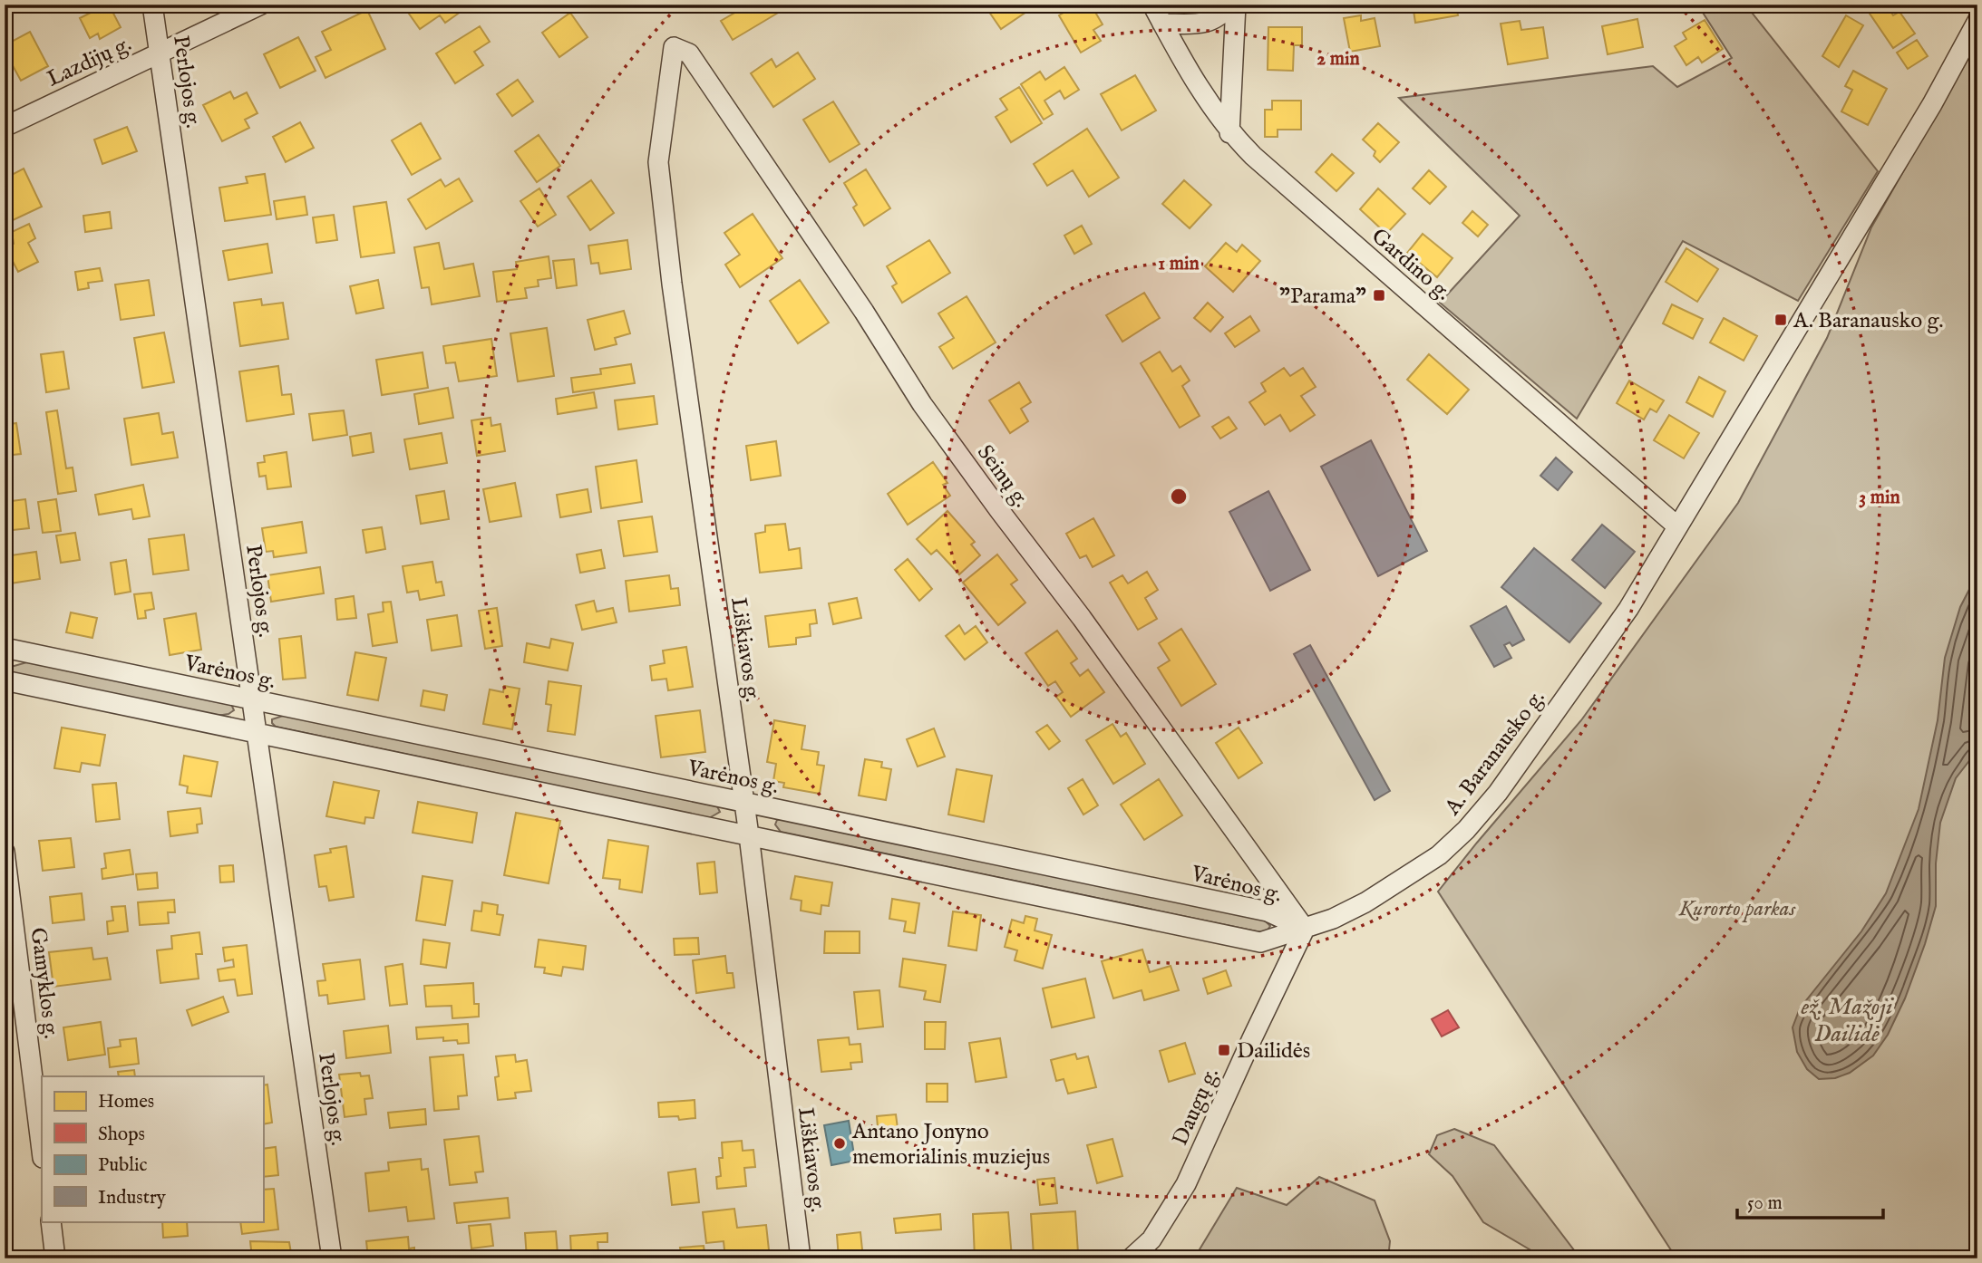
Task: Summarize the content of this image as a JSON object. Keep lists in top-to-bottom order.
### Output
{
  "streets": {
    "street": [
      "Lazdijų g.",
      "Perlojos g.",
      "Gardino g.",
      "Seinų g.",
      "Liškiavos g.",
      "Varėnos g.",
      "A. Baranausko g.",
      "Gamyklos g.",
      "Daugų g."
    ]
  },
  "crossings": [
    ["Lazdijų g.", "Perlojos g."],
    ["Perlojos g.", "Varėnos g."],
    ["Gardino g.", "A. Baranausko g."],
    ["Seinų g.", "Liškiavos g."],
    ["Seinų g.", "Varėnos g."],
    ["Seinų g.", "A. Baranausko g."],
    ["Seinų g.", "Daugų g."],
    ["Liškiavos g.", "Varėnos g."],
    ["Varėnos g.", "A. Baranausko g."],
    ["Varėnos g.", "Daugų g."],
    ["A. Baranausko g.", "Daugų g."]
  ],
  "water": ["ež. Mažoji Dailidė"],
  "parks": ["Kurorto parkas"],
  "places": {
    "transit": ["\"Parama\"", "A. Baranausko g.", "Dailidės"],
    "other": ["Antano Jonyno memorialinis muziejus"]
  },
  "legend": [
    "Homes",
    "Shops",
    "Public",
    "Industry"
  ],
  "scale_bar": "50 m",
  "rings": ["2 min", "1 min", "3 min"]
}
